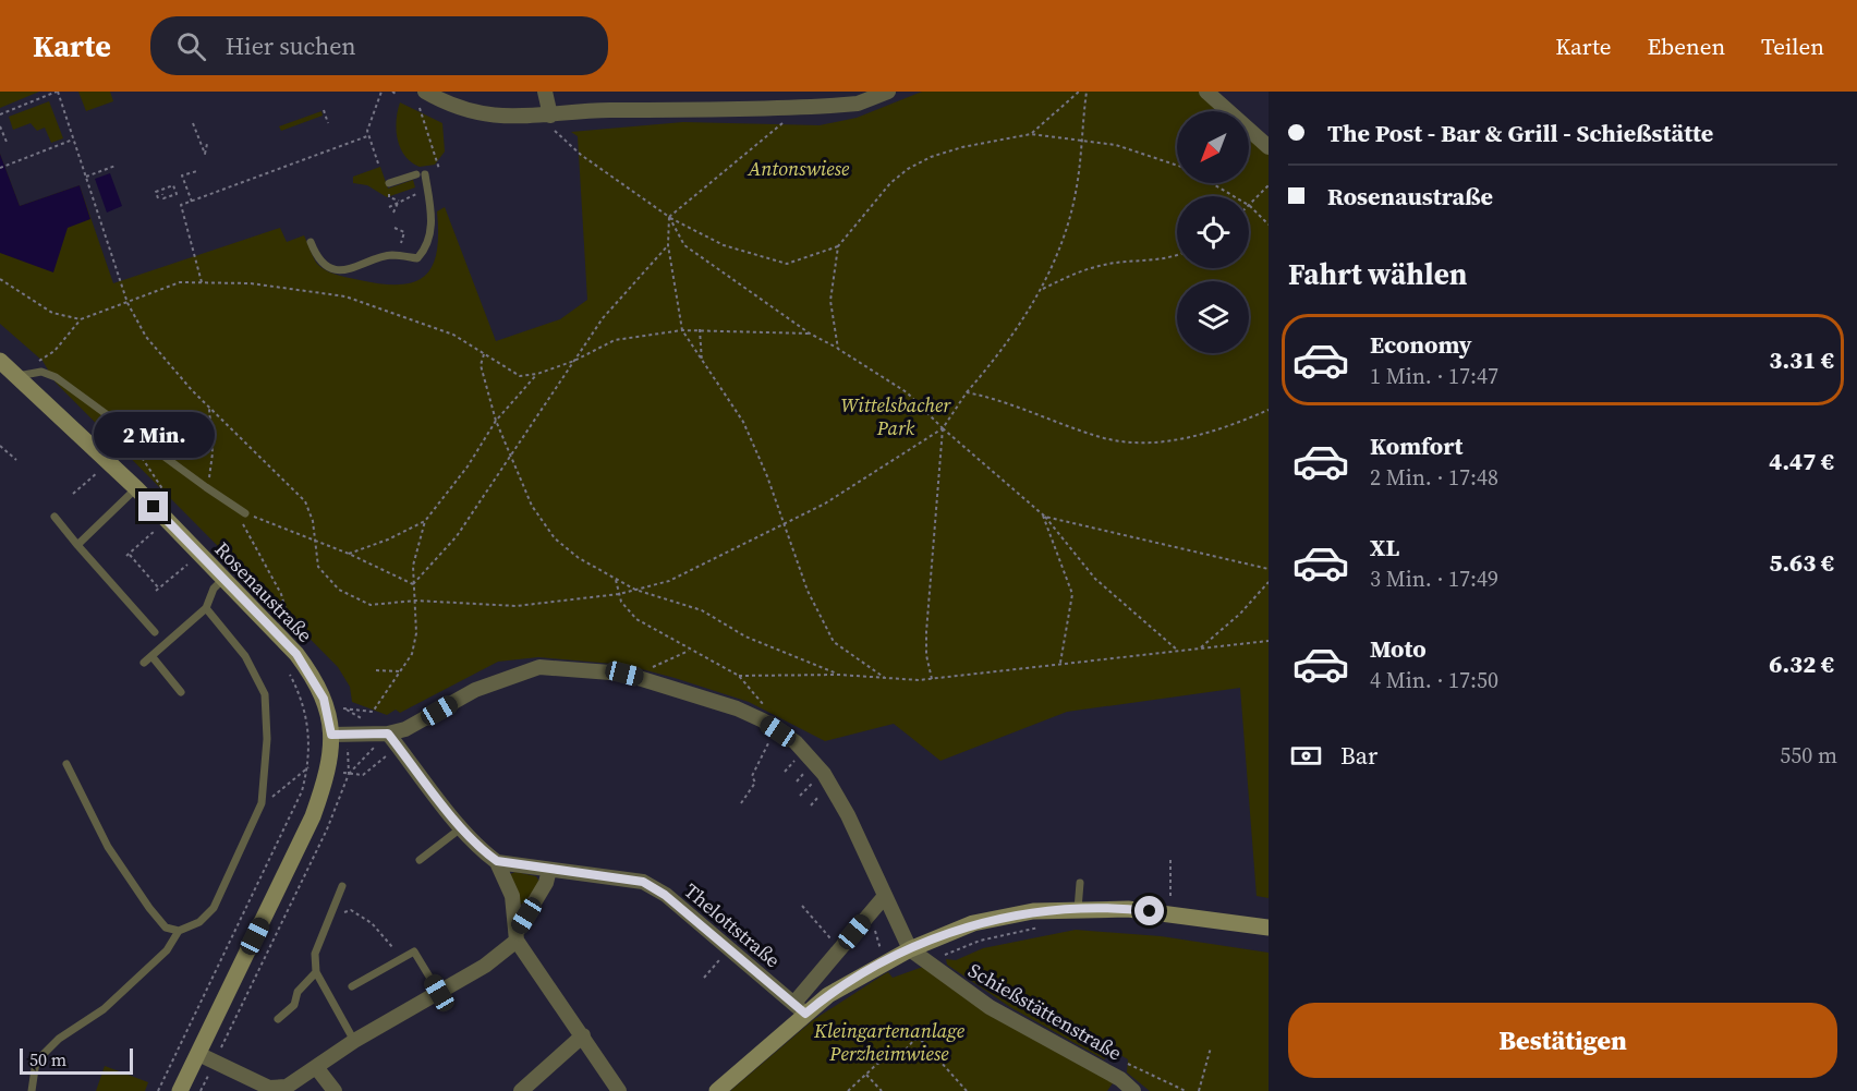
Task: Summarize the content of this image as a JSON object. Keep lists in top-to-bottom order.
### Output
{
  "streets": {
    "main road": ["Rosenaustraße"],
    "street": ["Thelottstraße", "Schießstättenstraße"]
  },
  "crossings": [
    ["Rosenaustraße", "Schießstättenstraße"]
  ],
  "parks": ["Antonswiese", "Wittelsbacher Park", "Kleingartenanlage Perzheimwiese"],
  "scale_bar": "50 m",
  "north": "bottom left",
  "page": {
    "header": "Karte",
    "search": "Hier suchen",
    "nav": ["Karte", "Ebenen", "Teilen"],
    "banner": ["The Post - Bar & Grill - Schießstätte", "Rosenaustraße"],
    "heading": "Fahrt wählen",
    "list": [
      {
        "name": "Economy",
        "note": "1 Min. · 17:47",
        "value": "3.31 €"
      },
      {
        "name": "Komfort",
        "note": "2 Min. · 17:48",
        "value": "4.47 €"
      },
      {
        "name": "XL",
        "note": "3 Min. · 17:49",
        "value": "5.63 €"
      },
      {
        "name": "Moto",
        "note": "4 Min. · 17:50",
        "value": "6.32 €"
      }
    ],
    "bubble": "2 Min.",
    "pay": ["Bar", "550 m"],
    "buttons": "Bestätigen",
    "scale": "50 m"
  }
}
